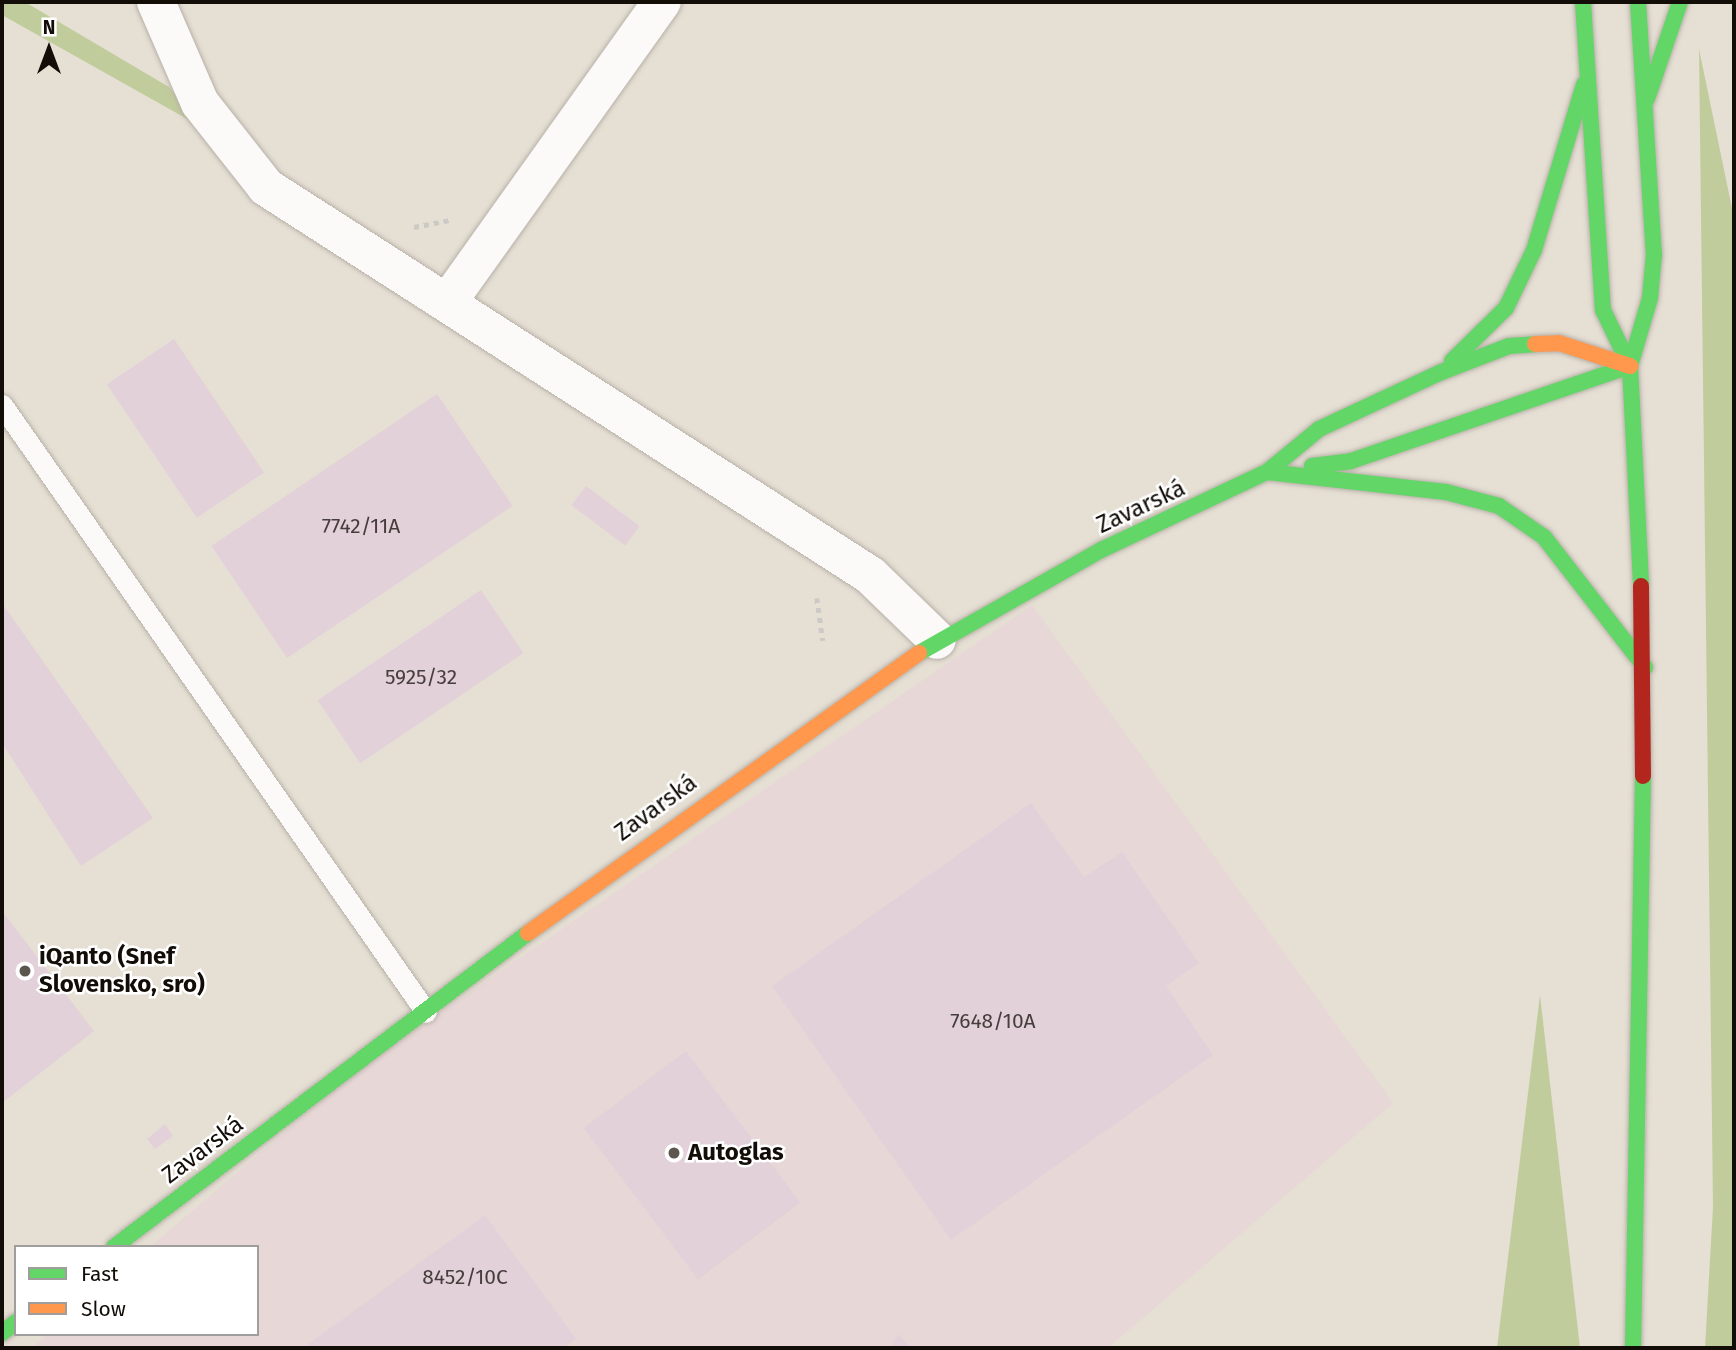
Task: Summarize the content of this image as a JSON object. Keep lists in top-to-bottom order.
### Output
{
  "streets": {
    "street": ["Zavarská"]
  },
  "places": ["iQanto (Snef Slovensko, sro)", "Autoglas"],
  "house_numbers": [
    "7742/11A",
    "5925/32",
    "7648/10A",
    "8452/10C"
  ],
  "legend": ["Fast", "Slow"],
  "north": "top"
}
